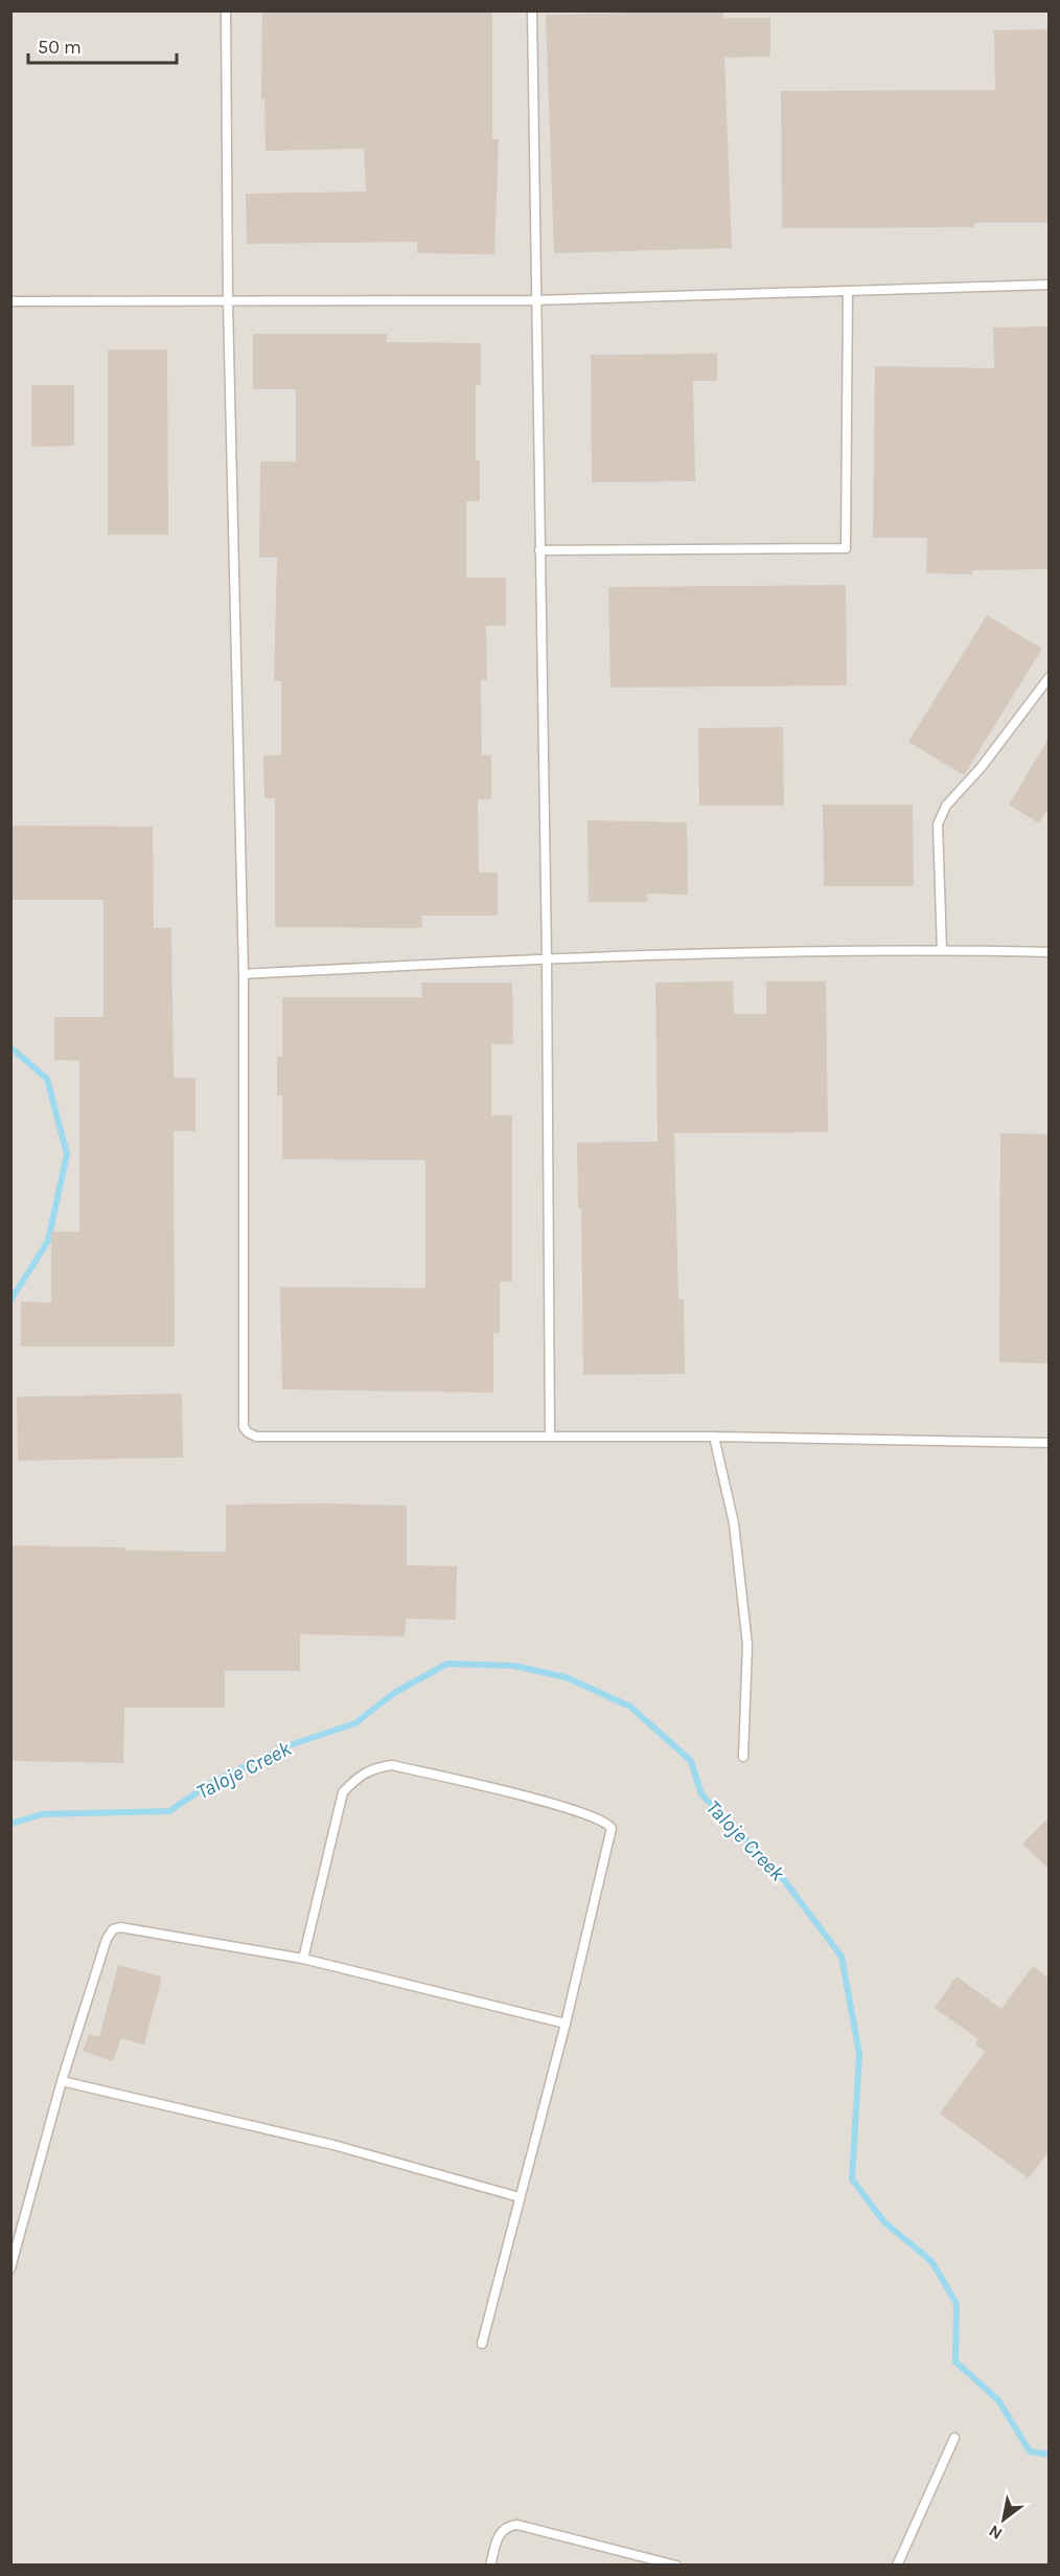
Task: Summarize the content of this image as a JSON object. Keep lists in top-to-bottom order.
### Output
{
  "water": ["Taloje Creek"],
  "scale_bar": "50 m",
  "north": "bottom left"
}
